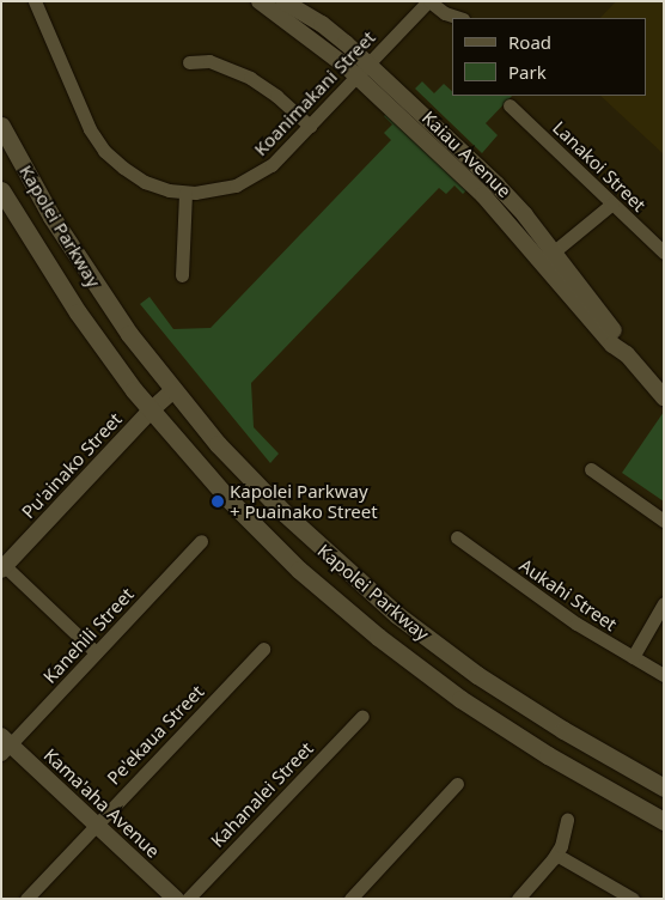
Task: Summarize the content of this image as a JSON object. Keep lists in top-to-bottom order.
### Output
{
  "streets": {
    "main road": ["Kapolei Parkway"],
    "street": [
      "Koanimakani Street",
      "Kaiau Avenue",
      "Lanakoi Street",
      "Pu'ainako Street",
      "Aukahi Street",
      "Kanehili Street",
      "Pe'ekaua Street",
      "Kahanalei Street",
      "Kama'aha Avenue"
    ]
  },
  "crossings": [
    ["Koanimakani Street", "Kaiau Avenue"],
    ["Kapolei Parkway", "Pu'ainako Street"],
    ["Kanehili Street", "Kama'aha Avenue"],
    ["Pe'ekaua Street", "Kama'aha Avenue"]
  ],
  "places": ["Kapolei Parkway + Puainako Street"],
  "legend": ["Road", "Park"]
}
